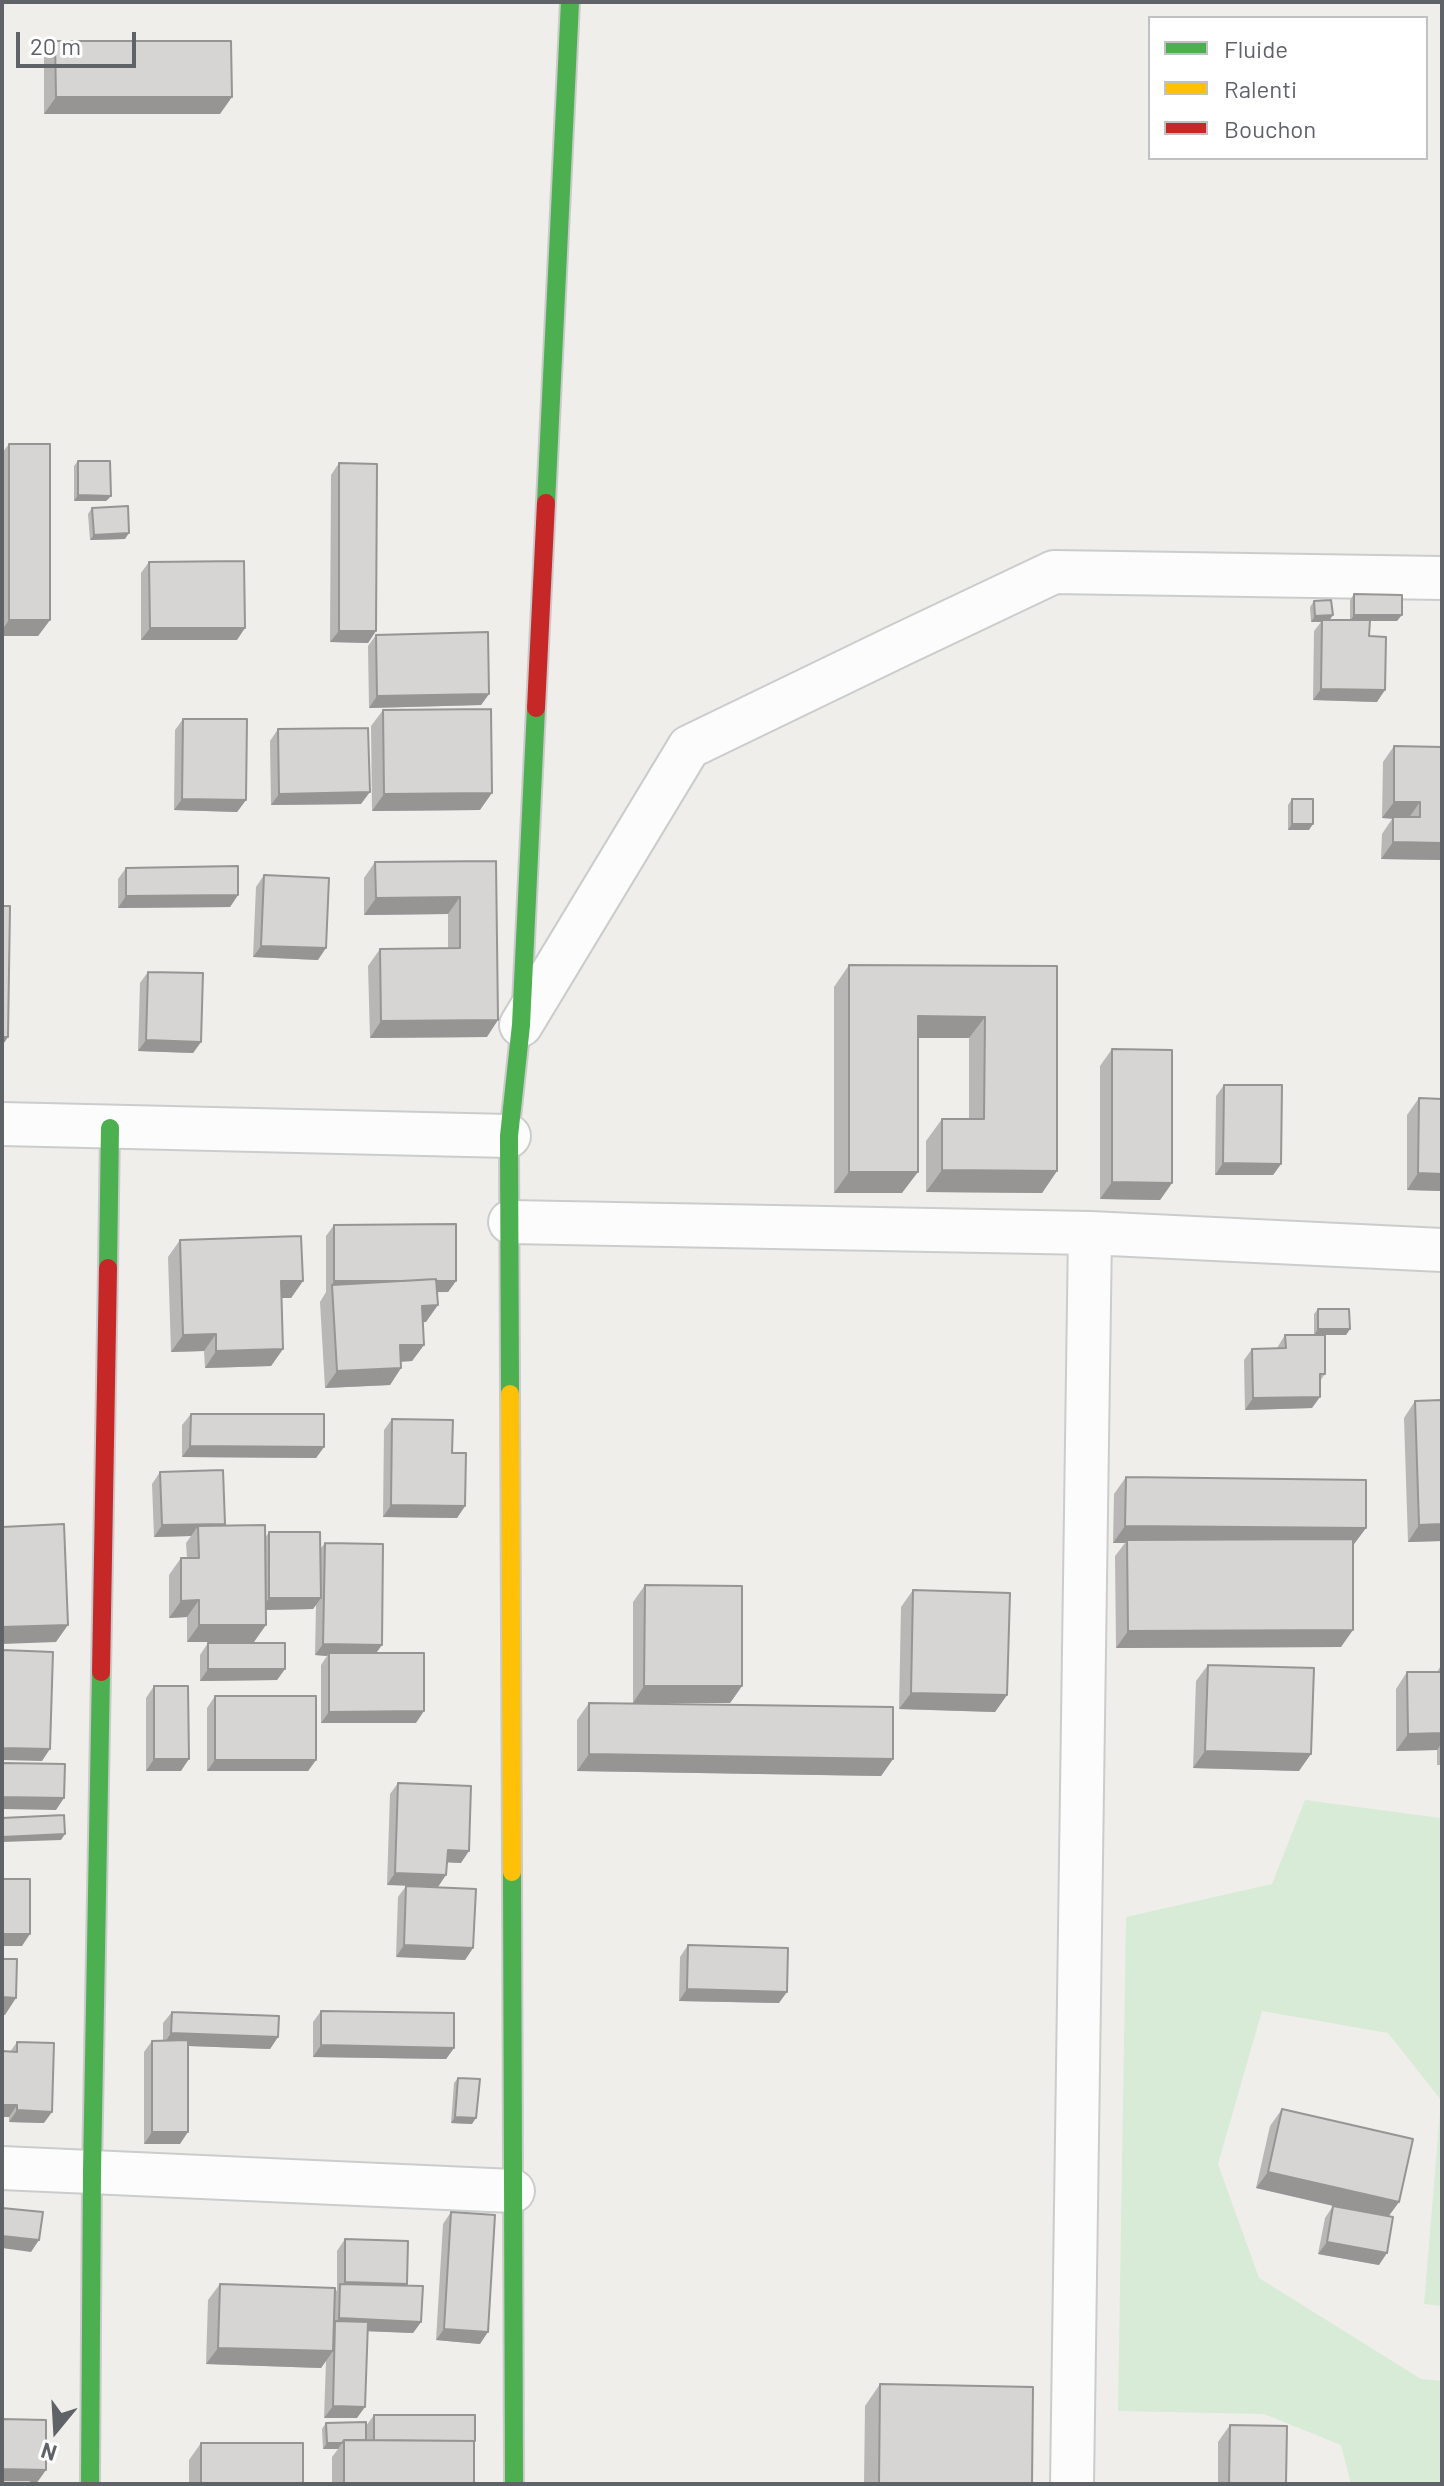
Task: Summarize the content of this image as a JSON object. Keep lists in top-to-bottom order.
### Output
{
  "legend": ["Fluide", "Ralenti", "Bouchon"],
  "scale_bar": "20 m",
  "north": "bottom"
}
